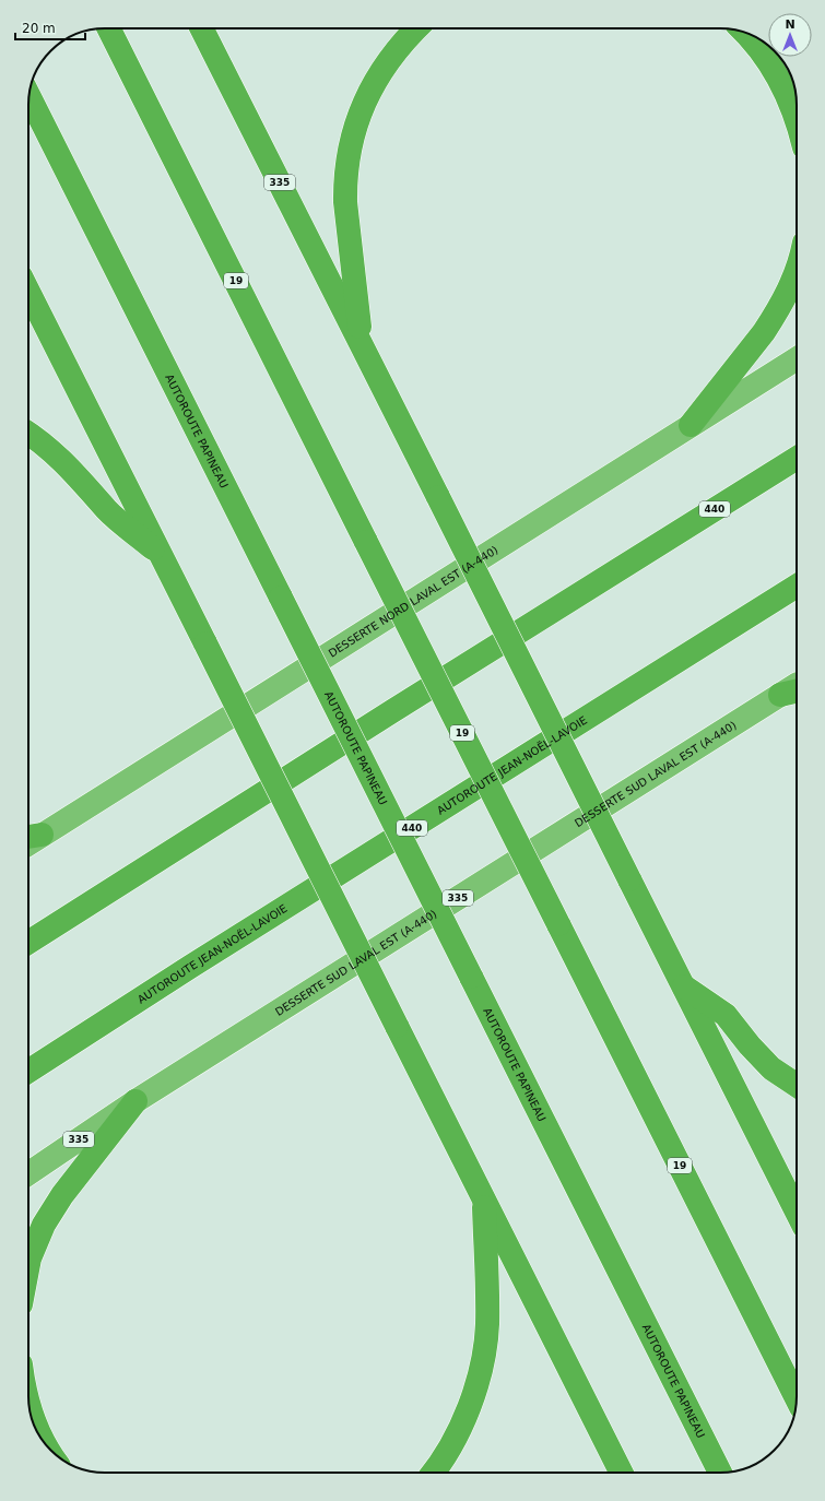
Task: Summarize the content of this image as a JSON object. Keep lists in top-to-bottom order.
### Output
{
  "streets": {
    "highway": [
      "335",
      "19",
      "AUTOROUTE PAPINEAU",
      "440",
      "DESSERTE NORD LAVAL EST (A-440)",
      "AUTOROUTE JEAN-NOËL-LAVOIE",
      "DESSERTE SUD LAVAL EST (A-440)"
    ]
  },
  "crossings": [
    ["335", "DESSERTE SUD LAVAL EST (A-440)"]
  ],
  "scale_bar": "20 m",
  "north": "top"
}
